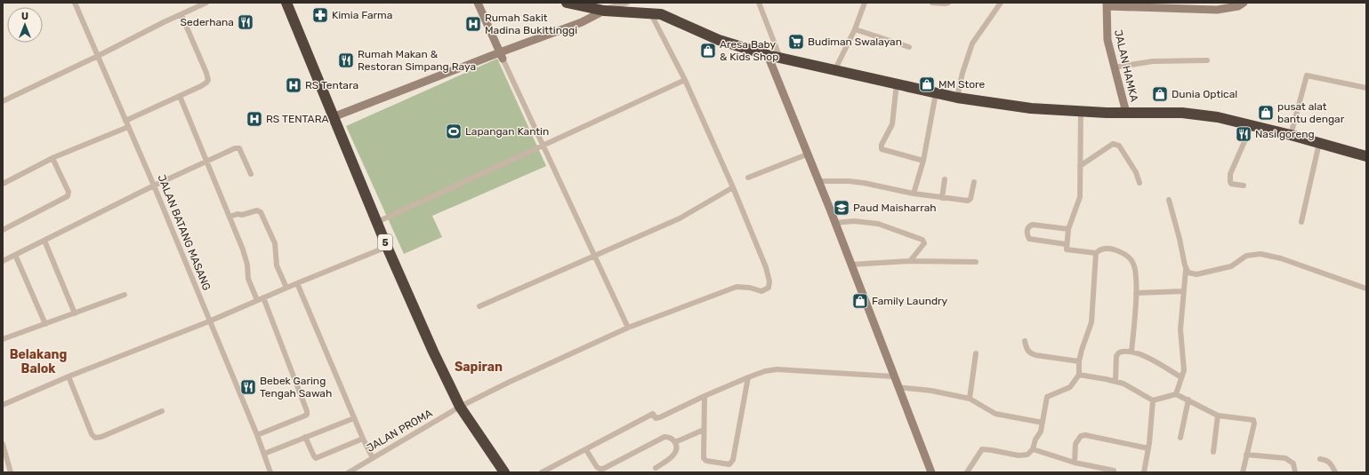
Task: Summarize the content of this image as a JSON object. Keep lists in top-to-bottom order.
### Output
{
  "streets": {
    "highway": ["5"],
    "street": ["JALAN HAMKA", "JALAN BATANG MASANG", "JALAN PROMA"]
  },
  "crossings": [
    ["5", "JALAN PROMA"]
  ],
  "districts": ["Belakang Balok", "Sapiran"],
  "places": {
    "pharmacy": ["Kimia Farma"],
    "restaurant": [
      "Sederhana",
      "Rumah Makan & Restoran Simpang Raya",
      "Nasi goreng",
      "Bebek Garing Tengah Sawah"
    ],
    "hospital": ["Rumah Sakit Madina Bukittinggi", "RS Tentara", "RS TENTARA"],
    "supermarket": ["Budiman Swalayan"],
    "shop": [
      "Aresa Baby & Kids Shop",
      "MM Store",
      "Dunia Optical",
      "pusat alat bantu dengar",
      "Family Laundry"
    ],
    "sports": ["Lapangan Kantin"],
    "school or university": ["Paud Maisharrah"]
  },
  "north": "top"
}
